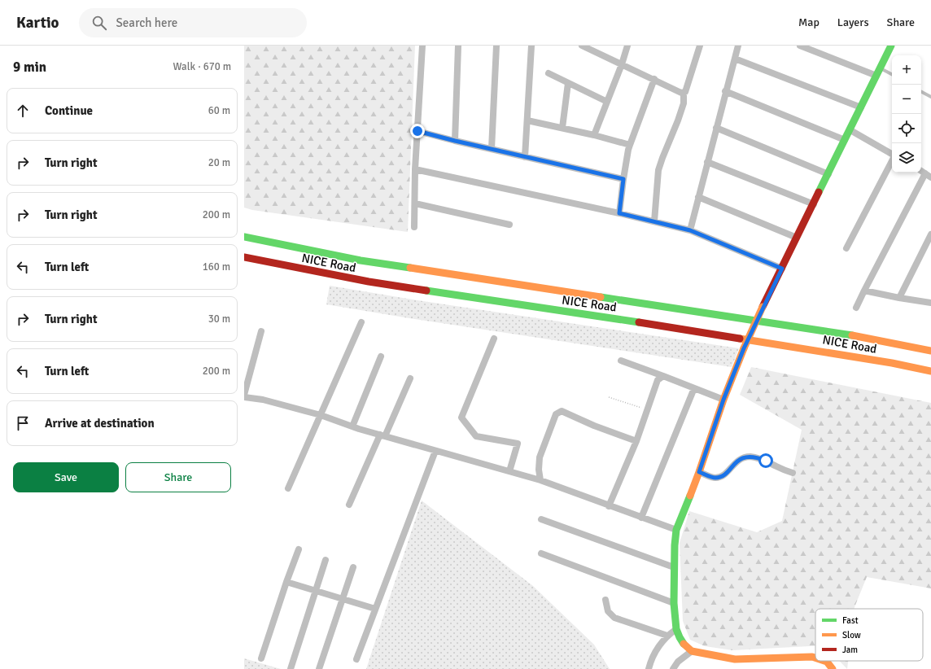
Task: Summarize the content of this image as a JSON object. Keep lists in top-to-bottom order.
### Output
{
  "streets": {
    "main road": ["NICE Road"]
  },
  "legend": ["Fast", "Slow", "Jam"],
  "page": {
    "header": "Kartio",
    "search": "Search here",
    "nav": ["Map", "Layers", "Share"],
    "heading": ["9 min", "Walk · 670 m"],
    "map_buttons": ["+", "−"],
    "list": [
      ["Continue", "60 m"],
      ["Turn right", "20 m"],
      ["Turn right", "200 m"],
      ["Turn left", "160 m"],
      ["Turn right", "30 m"],
      ["Turn left", "200 m"],
      "Arrive at destination"
    ],
    "buttons": ["Save", "Share"]
  }
}
